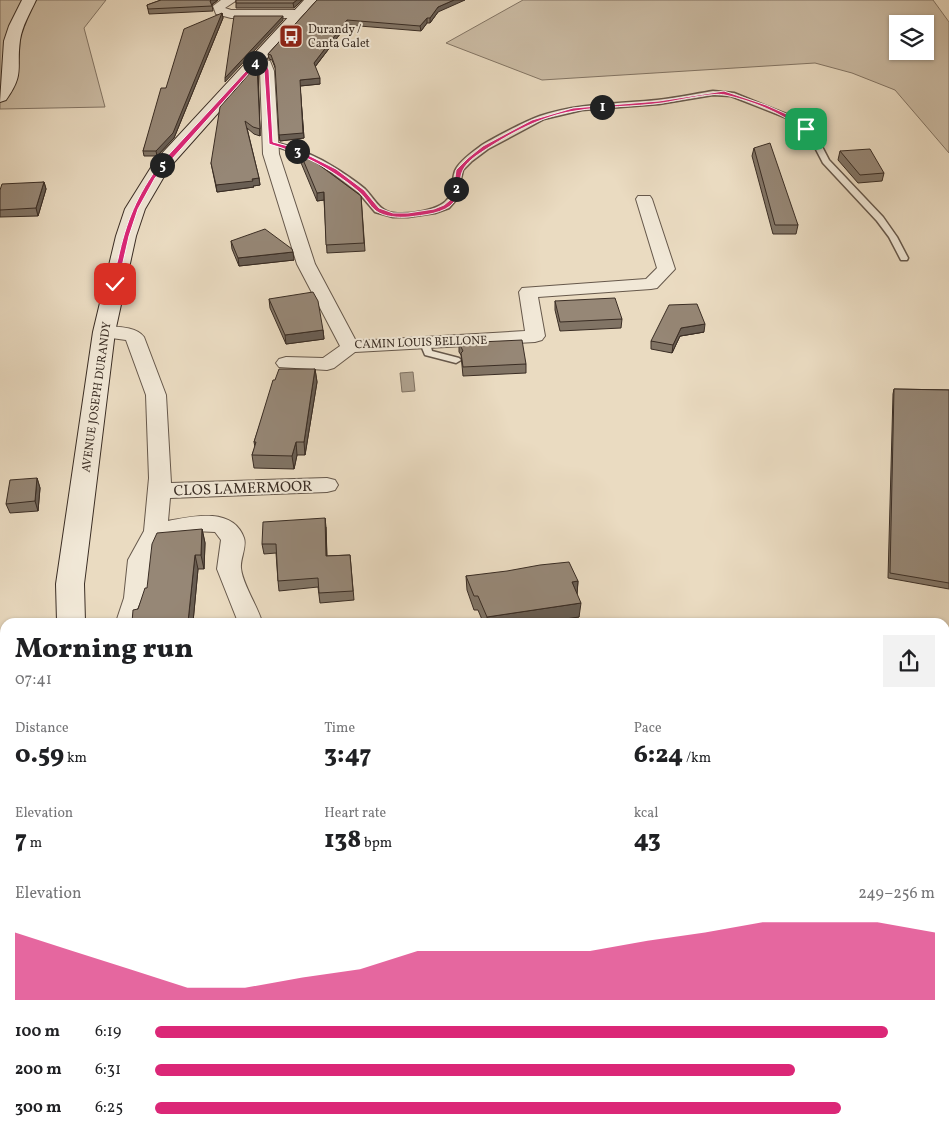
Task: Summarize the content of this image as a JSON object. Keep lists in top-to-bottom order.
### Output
{
  "streets": {
    "street": ["CAMIN LOUIS BELLONE", "AVENUE JOSEPH DURANDY", "CLOS LAMERMOOR"]
  },
  "crossings": [
    ["CAMIN LOUIS BELLONE", "AVENUE JOSEPH DURANDY"],
    ["AVENUE JOSEPH DURANDY", "CLOS LAMERMOOR"]
  ],
  "places": {
    "bus stop": ["Durandy / Canta Galet"]
  },
  "page": {
    "pins": [
      "4",
      "1",
      "3",
      "5",
      "2"
    ],
    "heading": ["Morning run", "07:41"],
    "stats": [
      ["Distance", "0.59 km"],
      ["Time", "3:47"],
      ["Pace", "6:24 /km"],
      ["Elevation", "7 m"],
      ["Heart rate", "138 bpm"],
      ["kcal", "43"]
    ],
    "chart": ["Elevation", "249–256 m"],
    "list": [
      {
        "name": "100 m",
        "note": "6:19"
      },
      {
        "name": "200 m",
        "note": "6:31"
      },
      {
        "name": "300 m",
        "note": "6:25"
      }
    ]
  }
}
